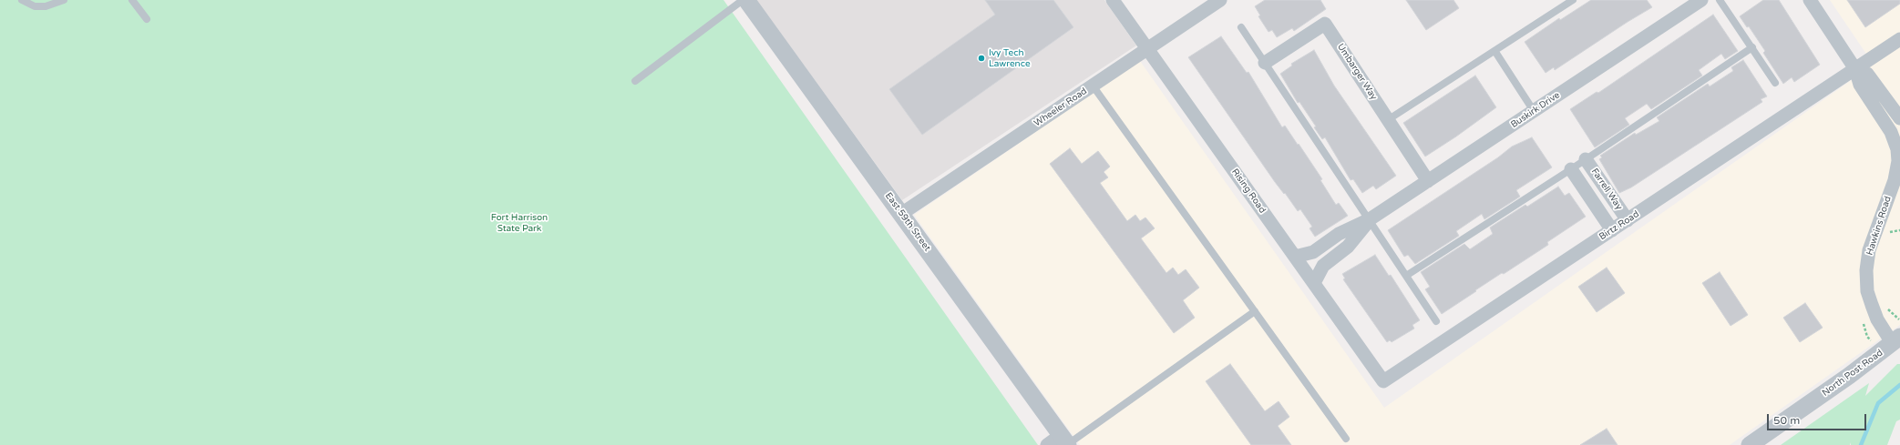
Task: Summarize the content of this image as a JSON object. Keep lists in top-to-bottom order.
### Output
{
  "streets": {
    "street": [
      "Umbarger Way",
      "Wheeler Road",
      "Buskirk Drive",
      "Farrell Way",
      "Rising Road",
      "East 59th Street",
      "Birtz Road",
      "Hawkins Road",
      "North Post Road"
    ]
  },
  "crossings": [
    ["Umbarger Way", "Buskirk Drive"],
    ["Wheeler Road", "Rising Road"],
    ["Wheeler Road", "East 59th Street"],
    ["Buskirk Drive", "Rising Road"],
    ["Farrell Way", "Birtz Road"],
    ["Rising Road", "Birtz Road"],
    ["Birtz Road", "Hawkins Road"],
    ["Hawkins Road", "North Post Road"]
  ],
  "parks": ["Fort Harrison State Park"],
  "places": ["Ivy Tech Lawrence"],
  "scale_bar": "50 m"
}
